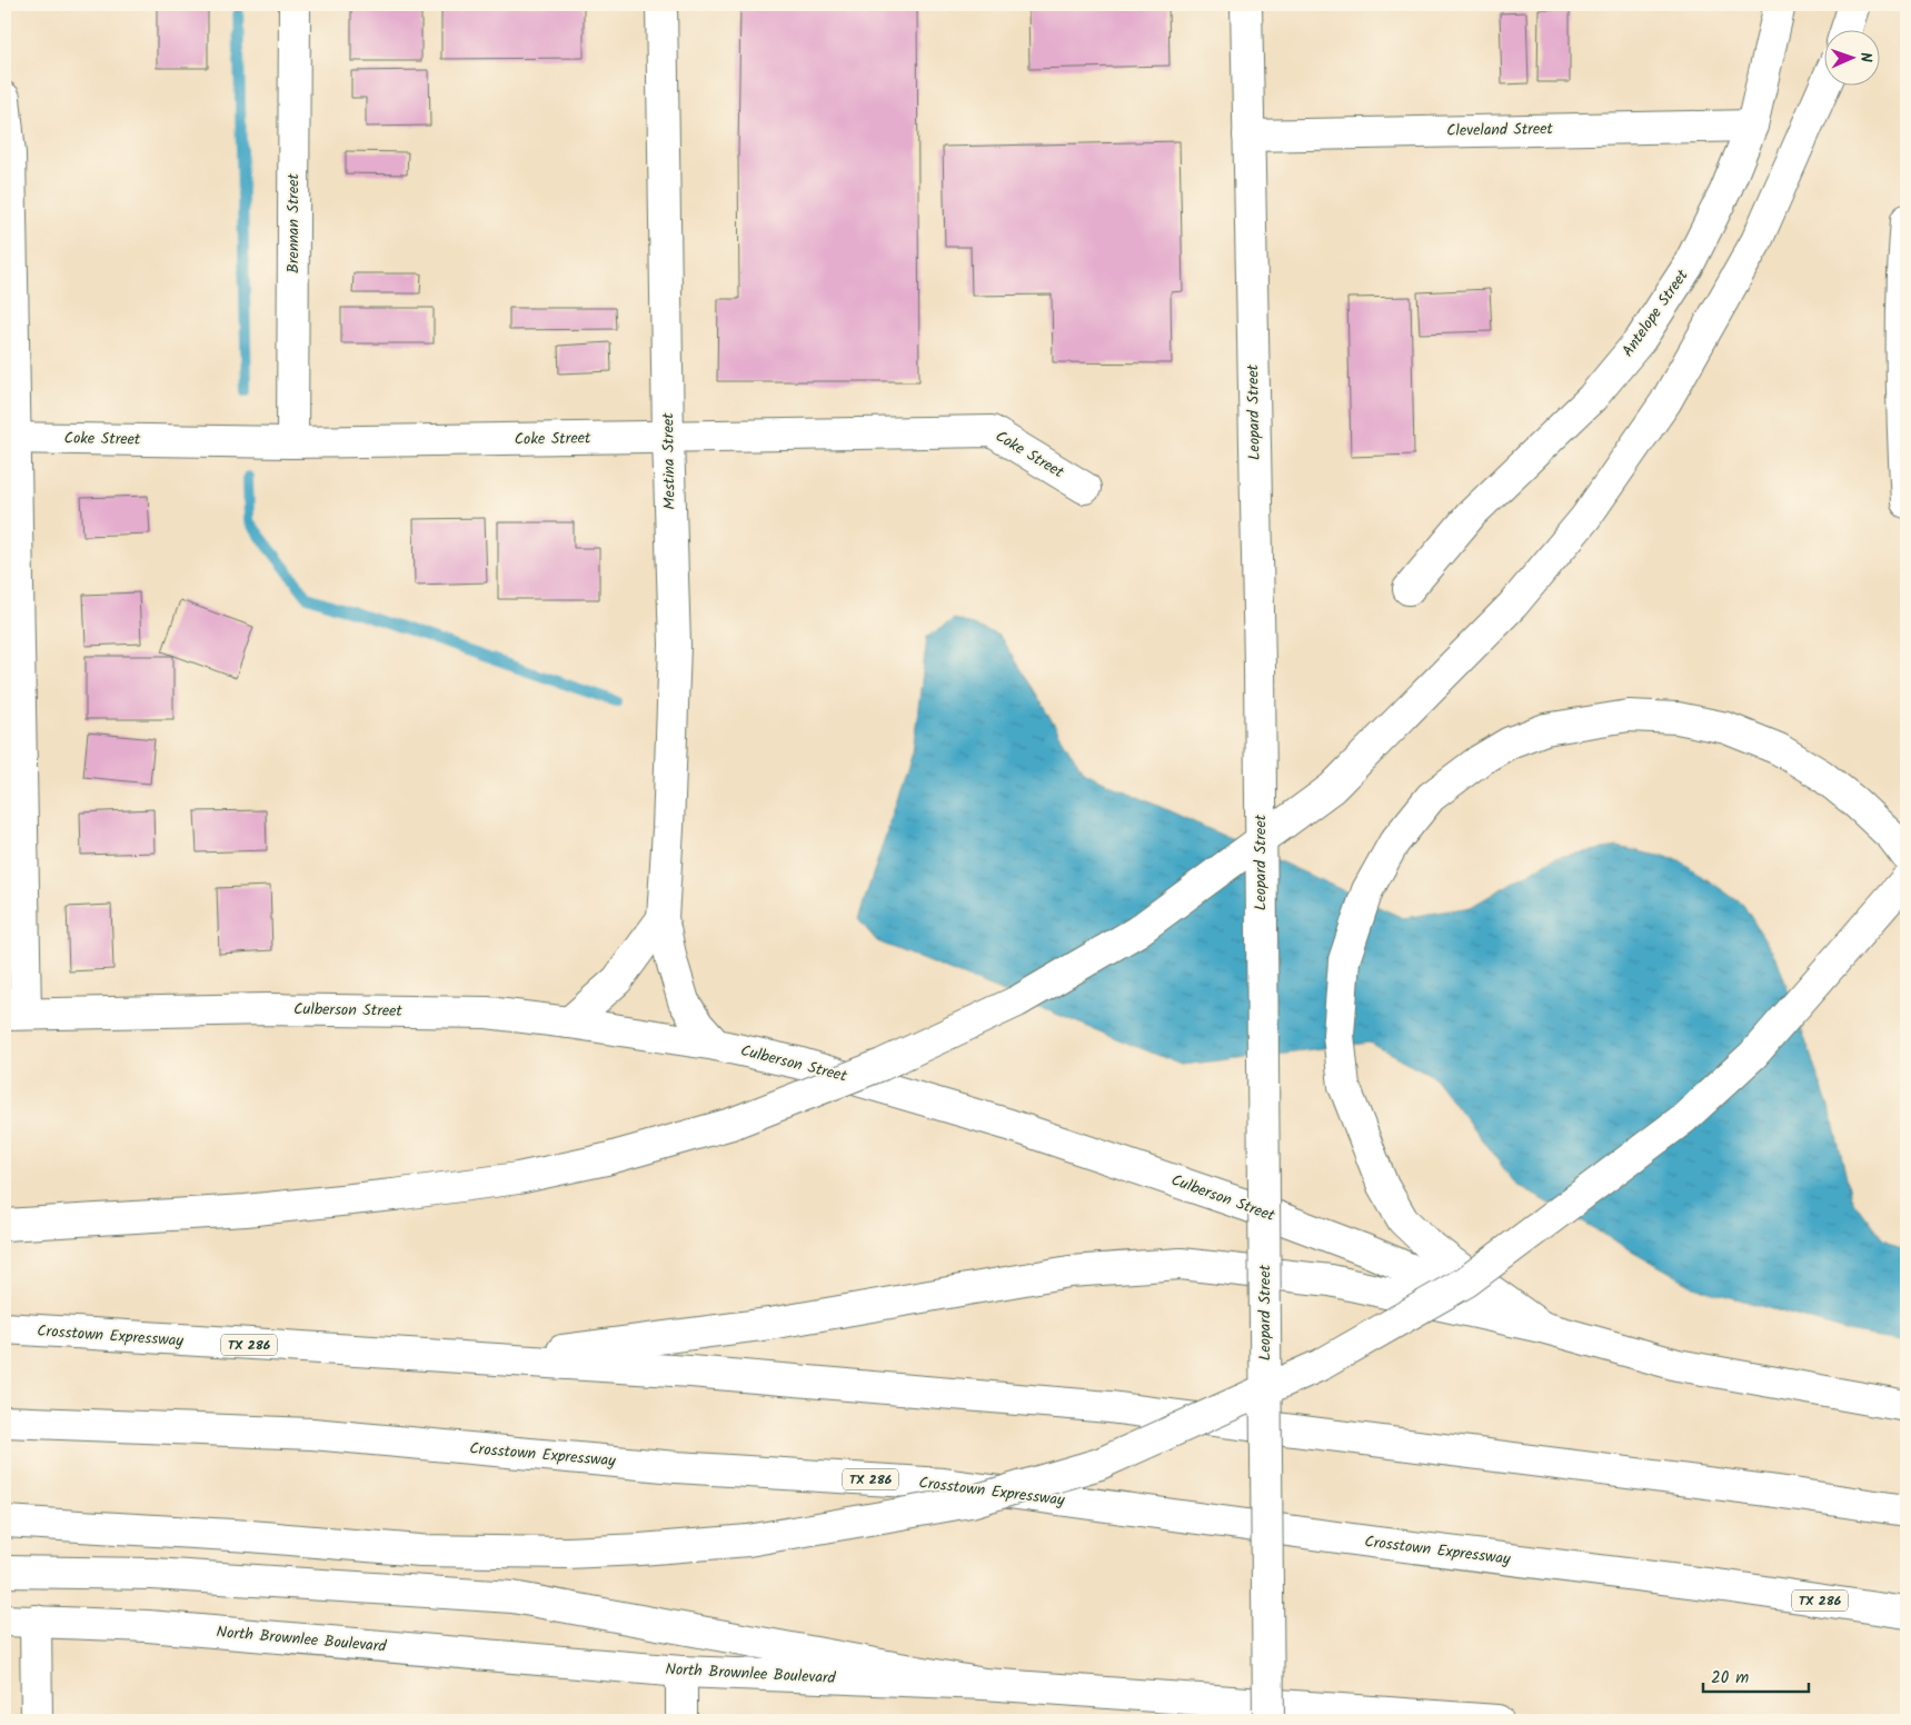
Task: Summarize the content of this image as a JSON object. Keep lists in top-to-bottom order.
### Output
{
  "streets": {
    "main road": [
      "Cleveland Street",
      "Brennan Street",
      "Antelope Street",
      "Leopard Street",
      "Coke Street",
      "Mestina Street",
      "Culberson Street",
      "Crosstown Expressway",
      "TX 286",
      "North Brownlee Boulevard"
    ]
  },
  "crossings": [
    ["Cleveland Street", "Antelope Street"],
    ["Cleveland Street", "Leopard Street"],
    ["Brennan Street", "Coke Street"],
    ["Coke Street", "Mestina Street"],
    ["Mestina Street", "Culberson Street"]
  ],
  "scale_bar": "20 m",
  "north": "right"
}
